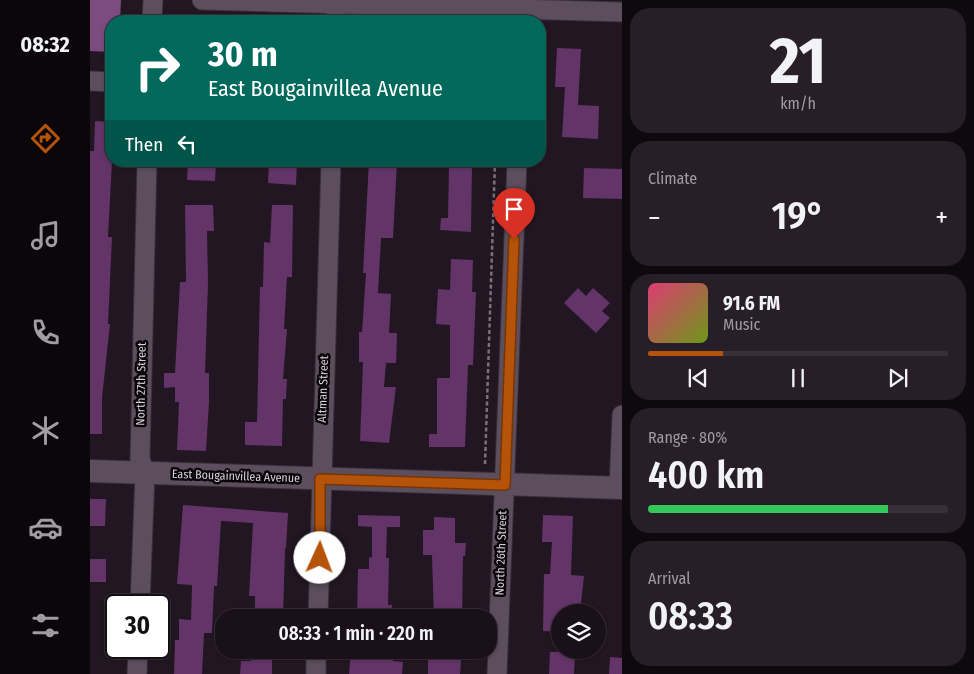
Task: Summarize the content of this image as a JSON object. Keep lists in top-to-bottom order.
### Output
{
  "streets": {
    "street": [
      "North 27th Street",
      "Altman Street",
      "East Bougainvillea Avenue",
      "North 26th Street"
    ]
  },
  "crossings": [
    ["North 27th Street", "East Bougainvillea Avenue"],
    ["Altman Street", "East Bougainvillea Avenue"],
    ["East Bougainvillea Avenue", "North 26th Street"]
  ],
  "page": {
    "tabs": "08:32",
    "tile": [
      ["21", "km/h"],
      "Climate",
      ["Range · 80%", "400 km"],
      ["Arrival", "08:33"]
    ],
    "turn": ["30 m", "East Bougainvillea Avenue"],
    "then": "Then",
    "heat": ["−", "19°", "+"],
    "song": ["91.6 FM", "Music"],
    "limit": "30",
    "trip": "08:33 · 1 min · 220 m"
  }
}
